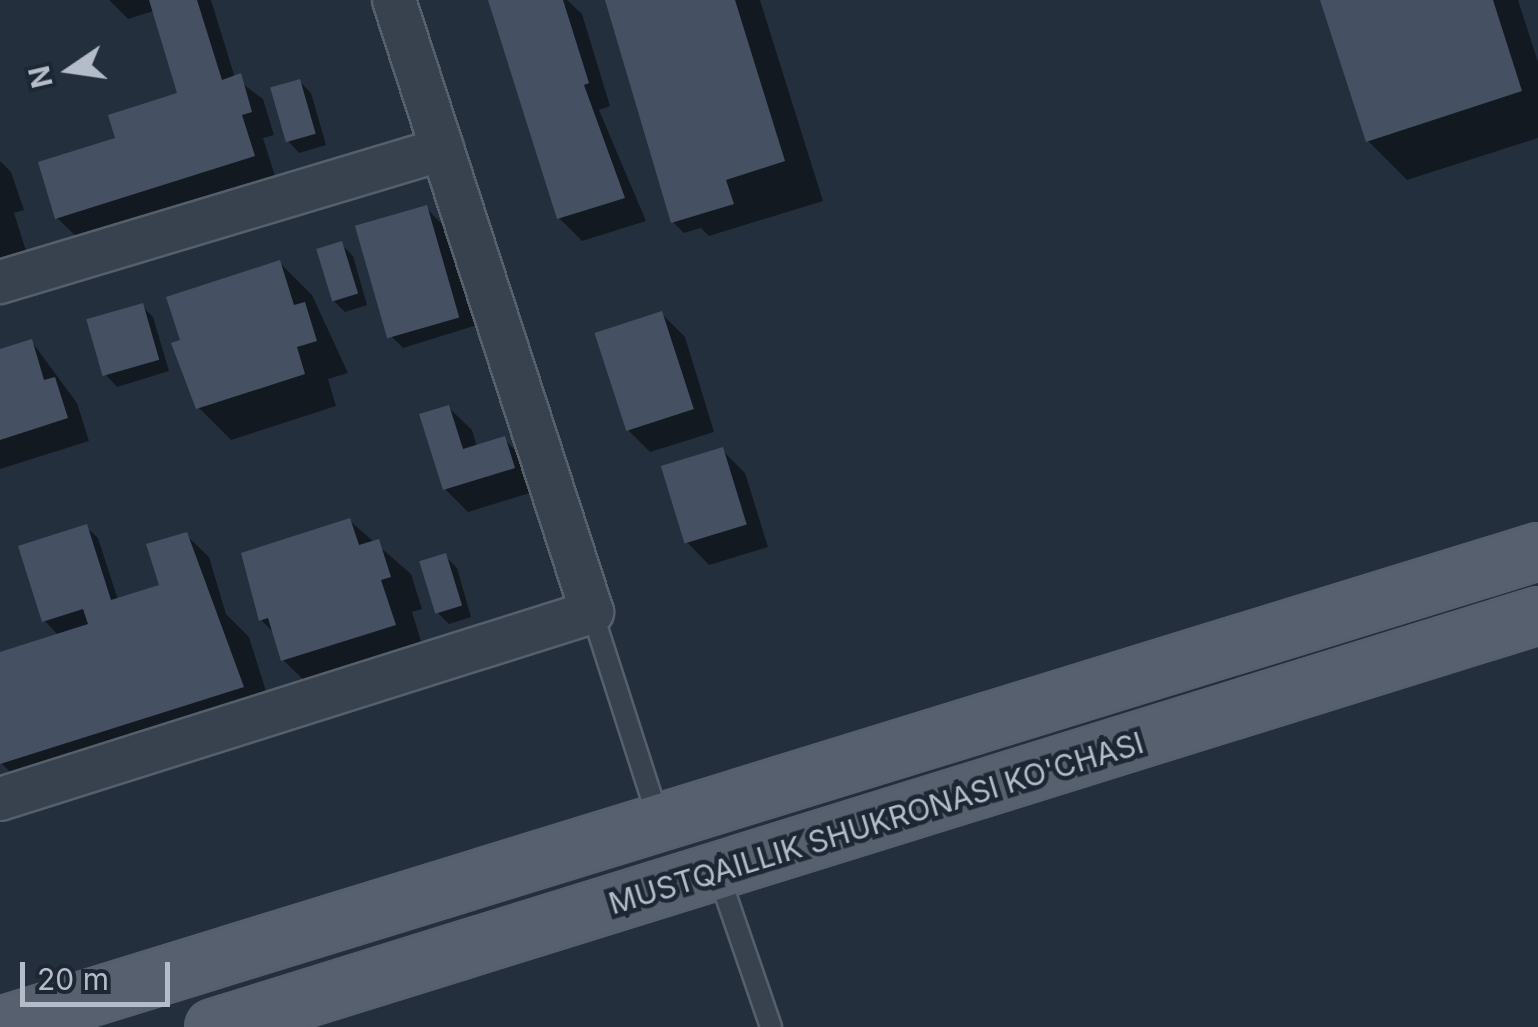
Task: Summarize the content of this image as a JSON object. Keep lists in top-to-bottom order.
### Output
{
  "streets": {
    "main road": ["MUSTQAILLIK SHUKRONASI KO'CHASI"]
  },
  "scale_bar": "20 m",
  "north": "left"
}
